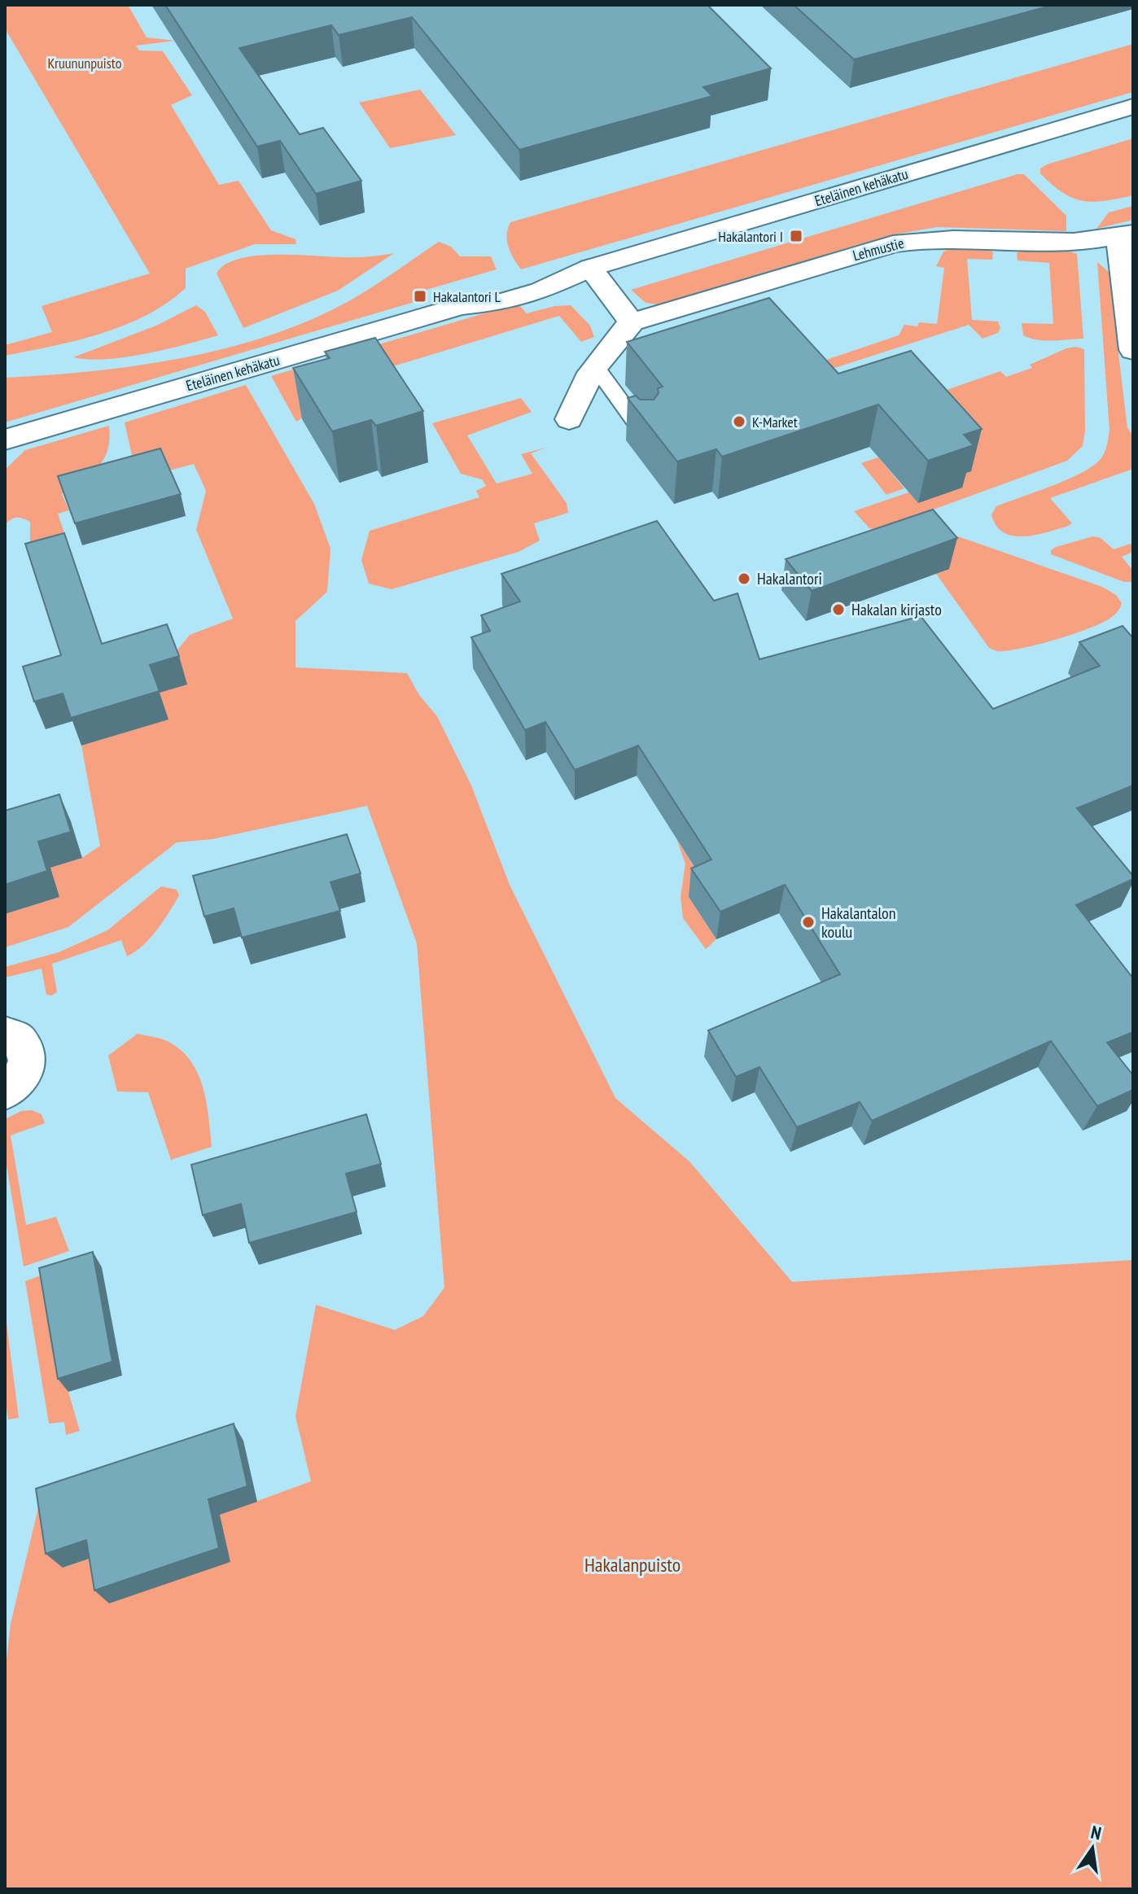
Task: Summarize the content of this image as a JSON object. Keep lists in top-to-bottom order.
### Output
{
  "streets": {
    "street": ["Eteläinen kehäkatu", "Lehmustie"]
  },
  "parks": ["Kruununpuisto", "Hakalanpuisto"],
  "places": {
    "transit": ["Hakalantori I", "Hakalantori L"],
    "other": [
      "K-Market",
      "Hakalantori",
      "Hakalan kirjasto",
      "Hakalantalon koulu"
    ]
  },
  "north": "top"
}
